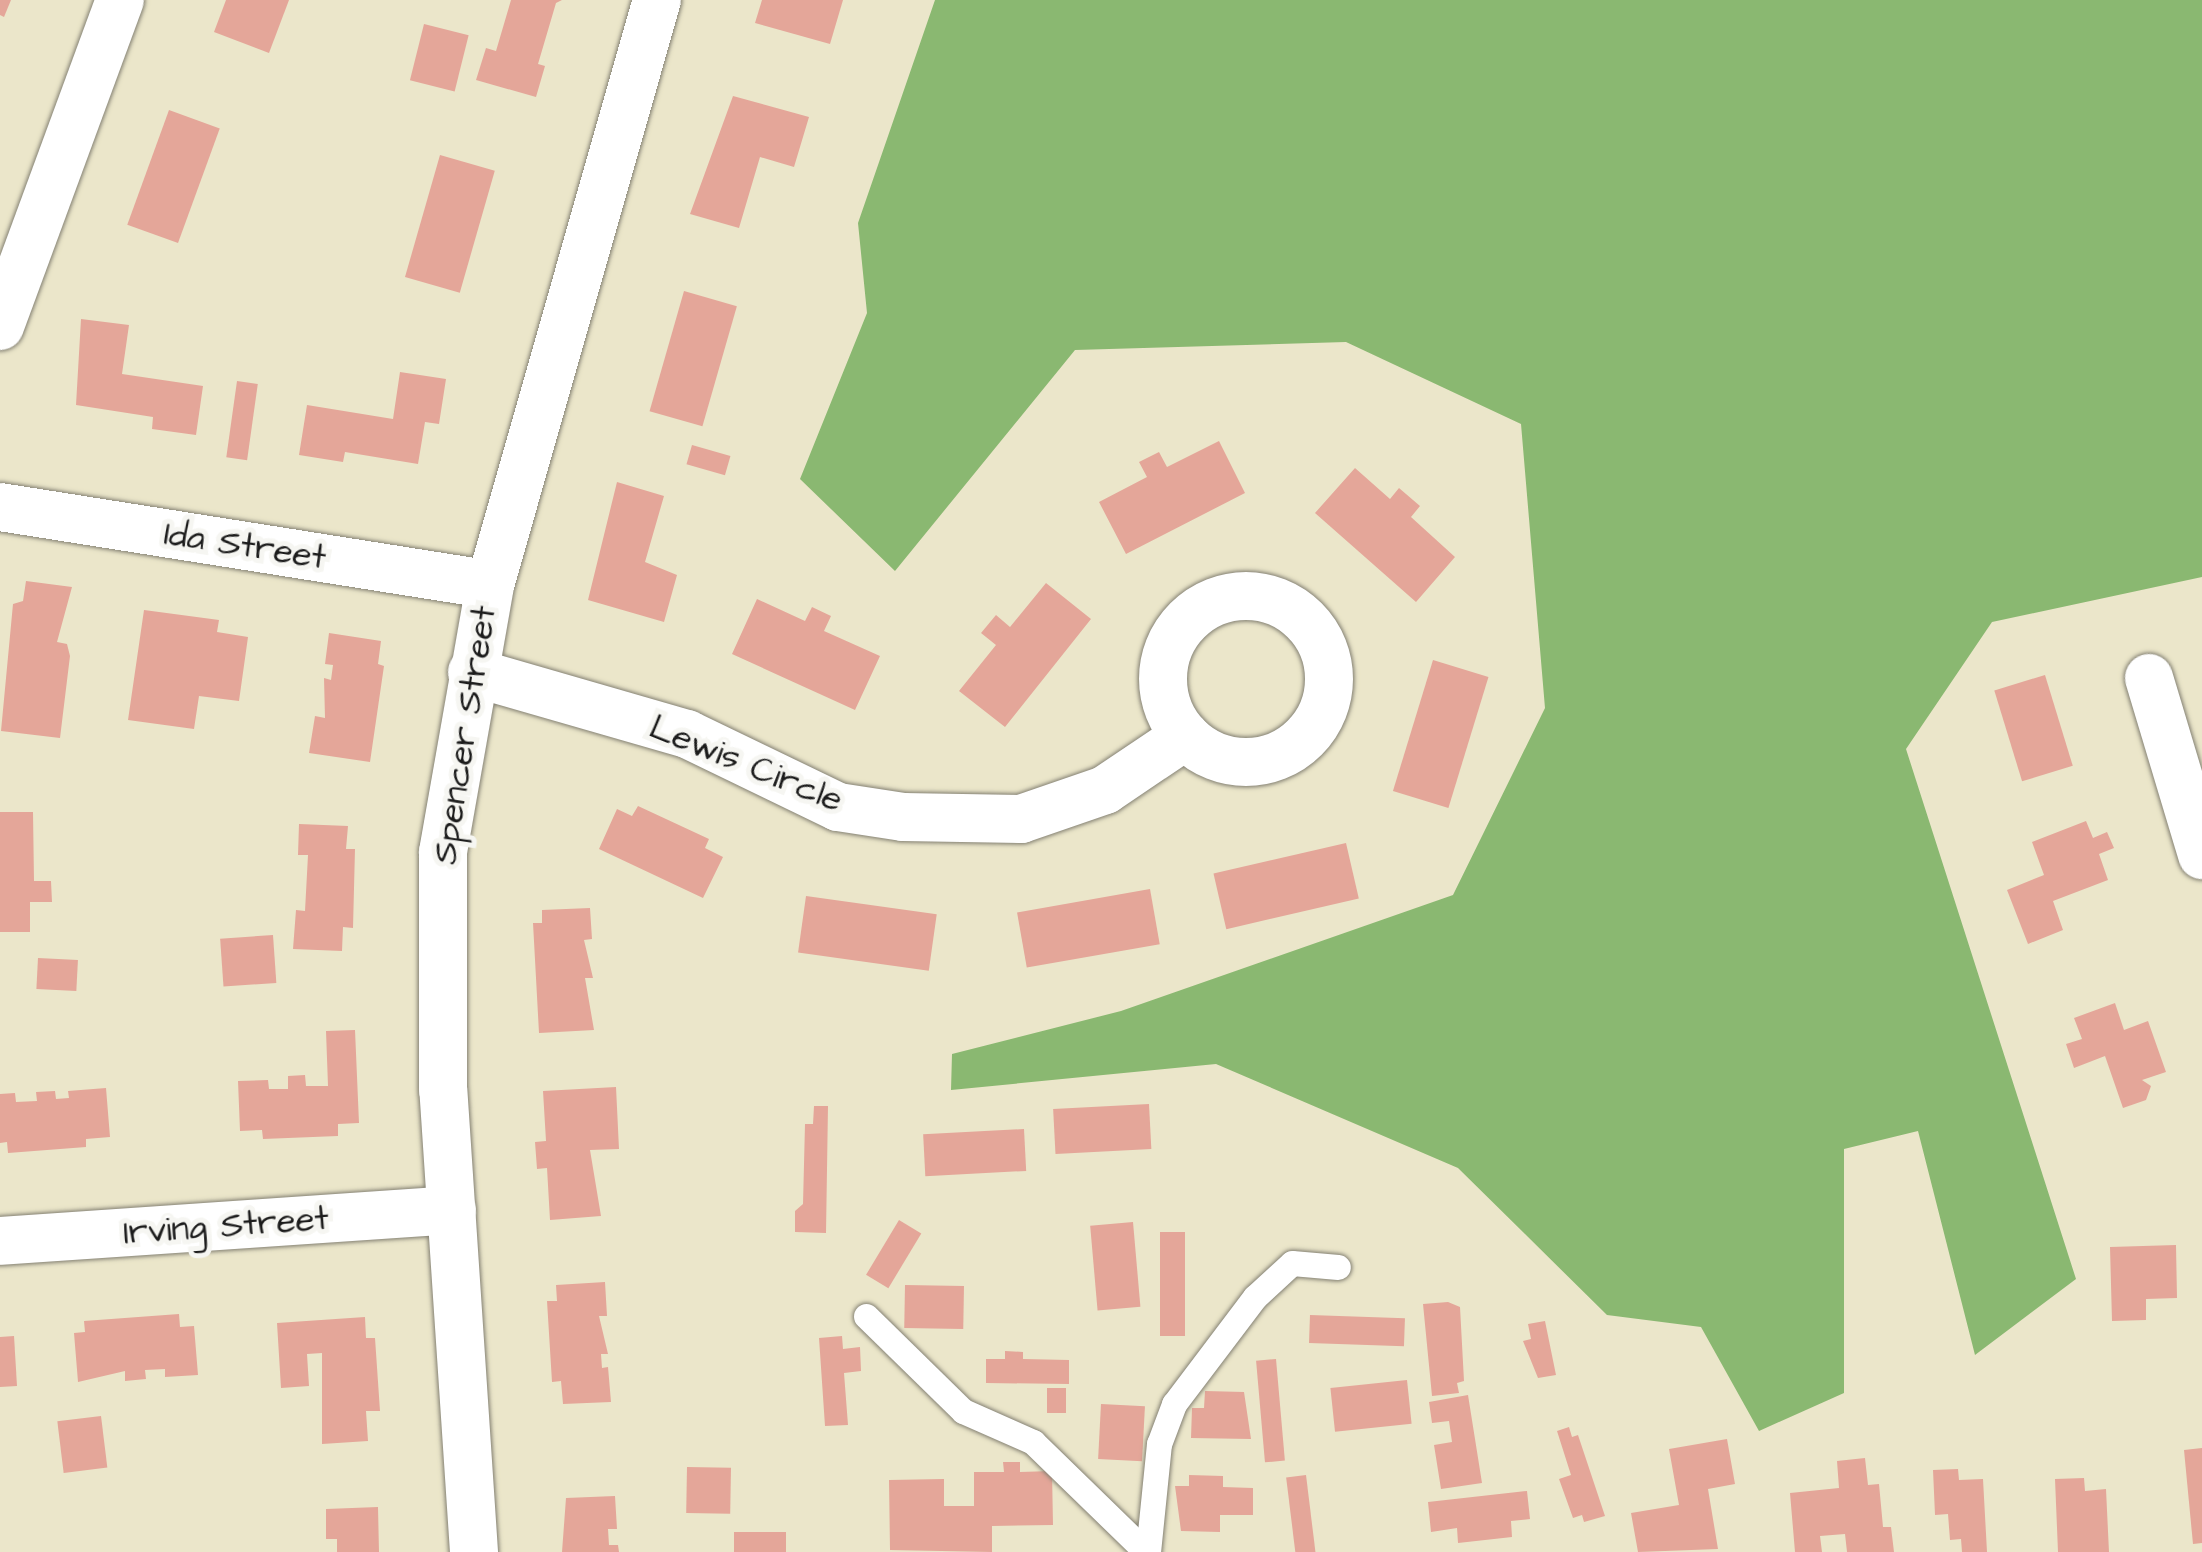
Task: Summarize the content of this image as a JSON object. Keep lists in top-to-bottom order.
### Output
{
  "streets": {
    "street": [
      "Ida Street",
      "Spencer Street",
      "Lewis Circle",
      "Irving Street"
    ]
  },
  "crossings": [
    ["Ida Street", "Spencer Street"],
    ["Spencer Street", "Lewis Circle"],
    ["Spencer Street", "Irving Street"]
  ]
}
